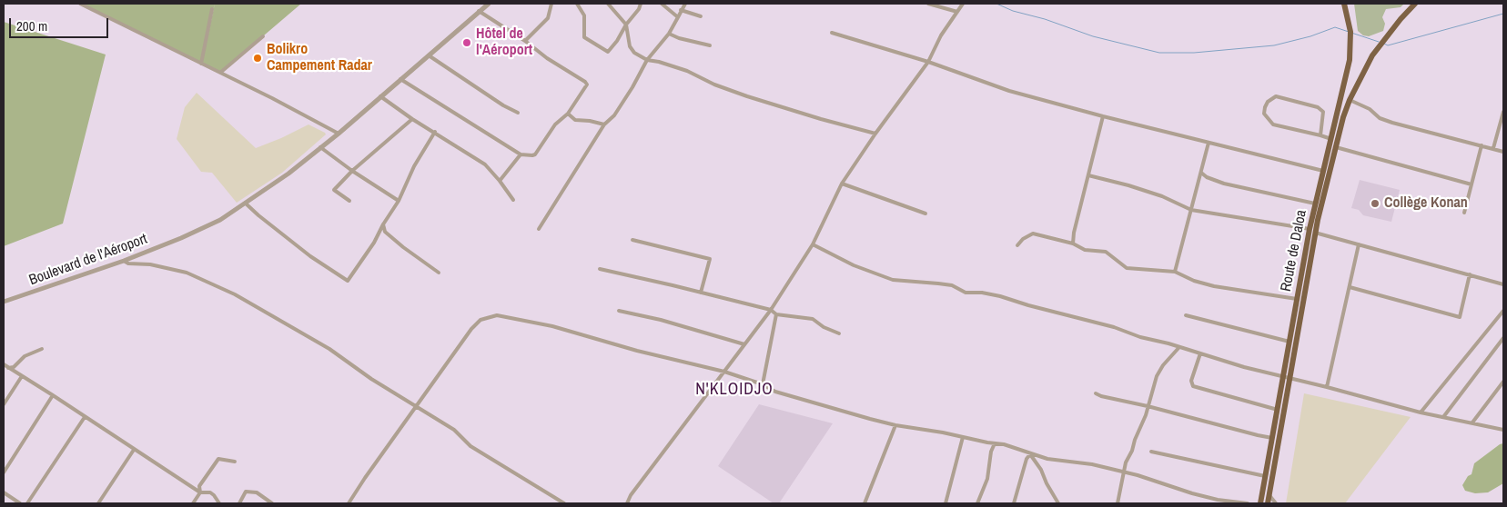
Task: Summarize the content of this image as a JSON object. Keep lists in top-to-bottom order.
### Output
{
  "streets": {
    "highway": ["Route de Daloa"],
    "street": ["Boulevard de l'Aéroport"]
  },
  "districts": ["N'KLOIDJO"],
  "places": ["Hôtel de l'Aéroport", "Bolikro Campement Radar", "Collège Konan"],
  "scale_bar": "200 m"
}
